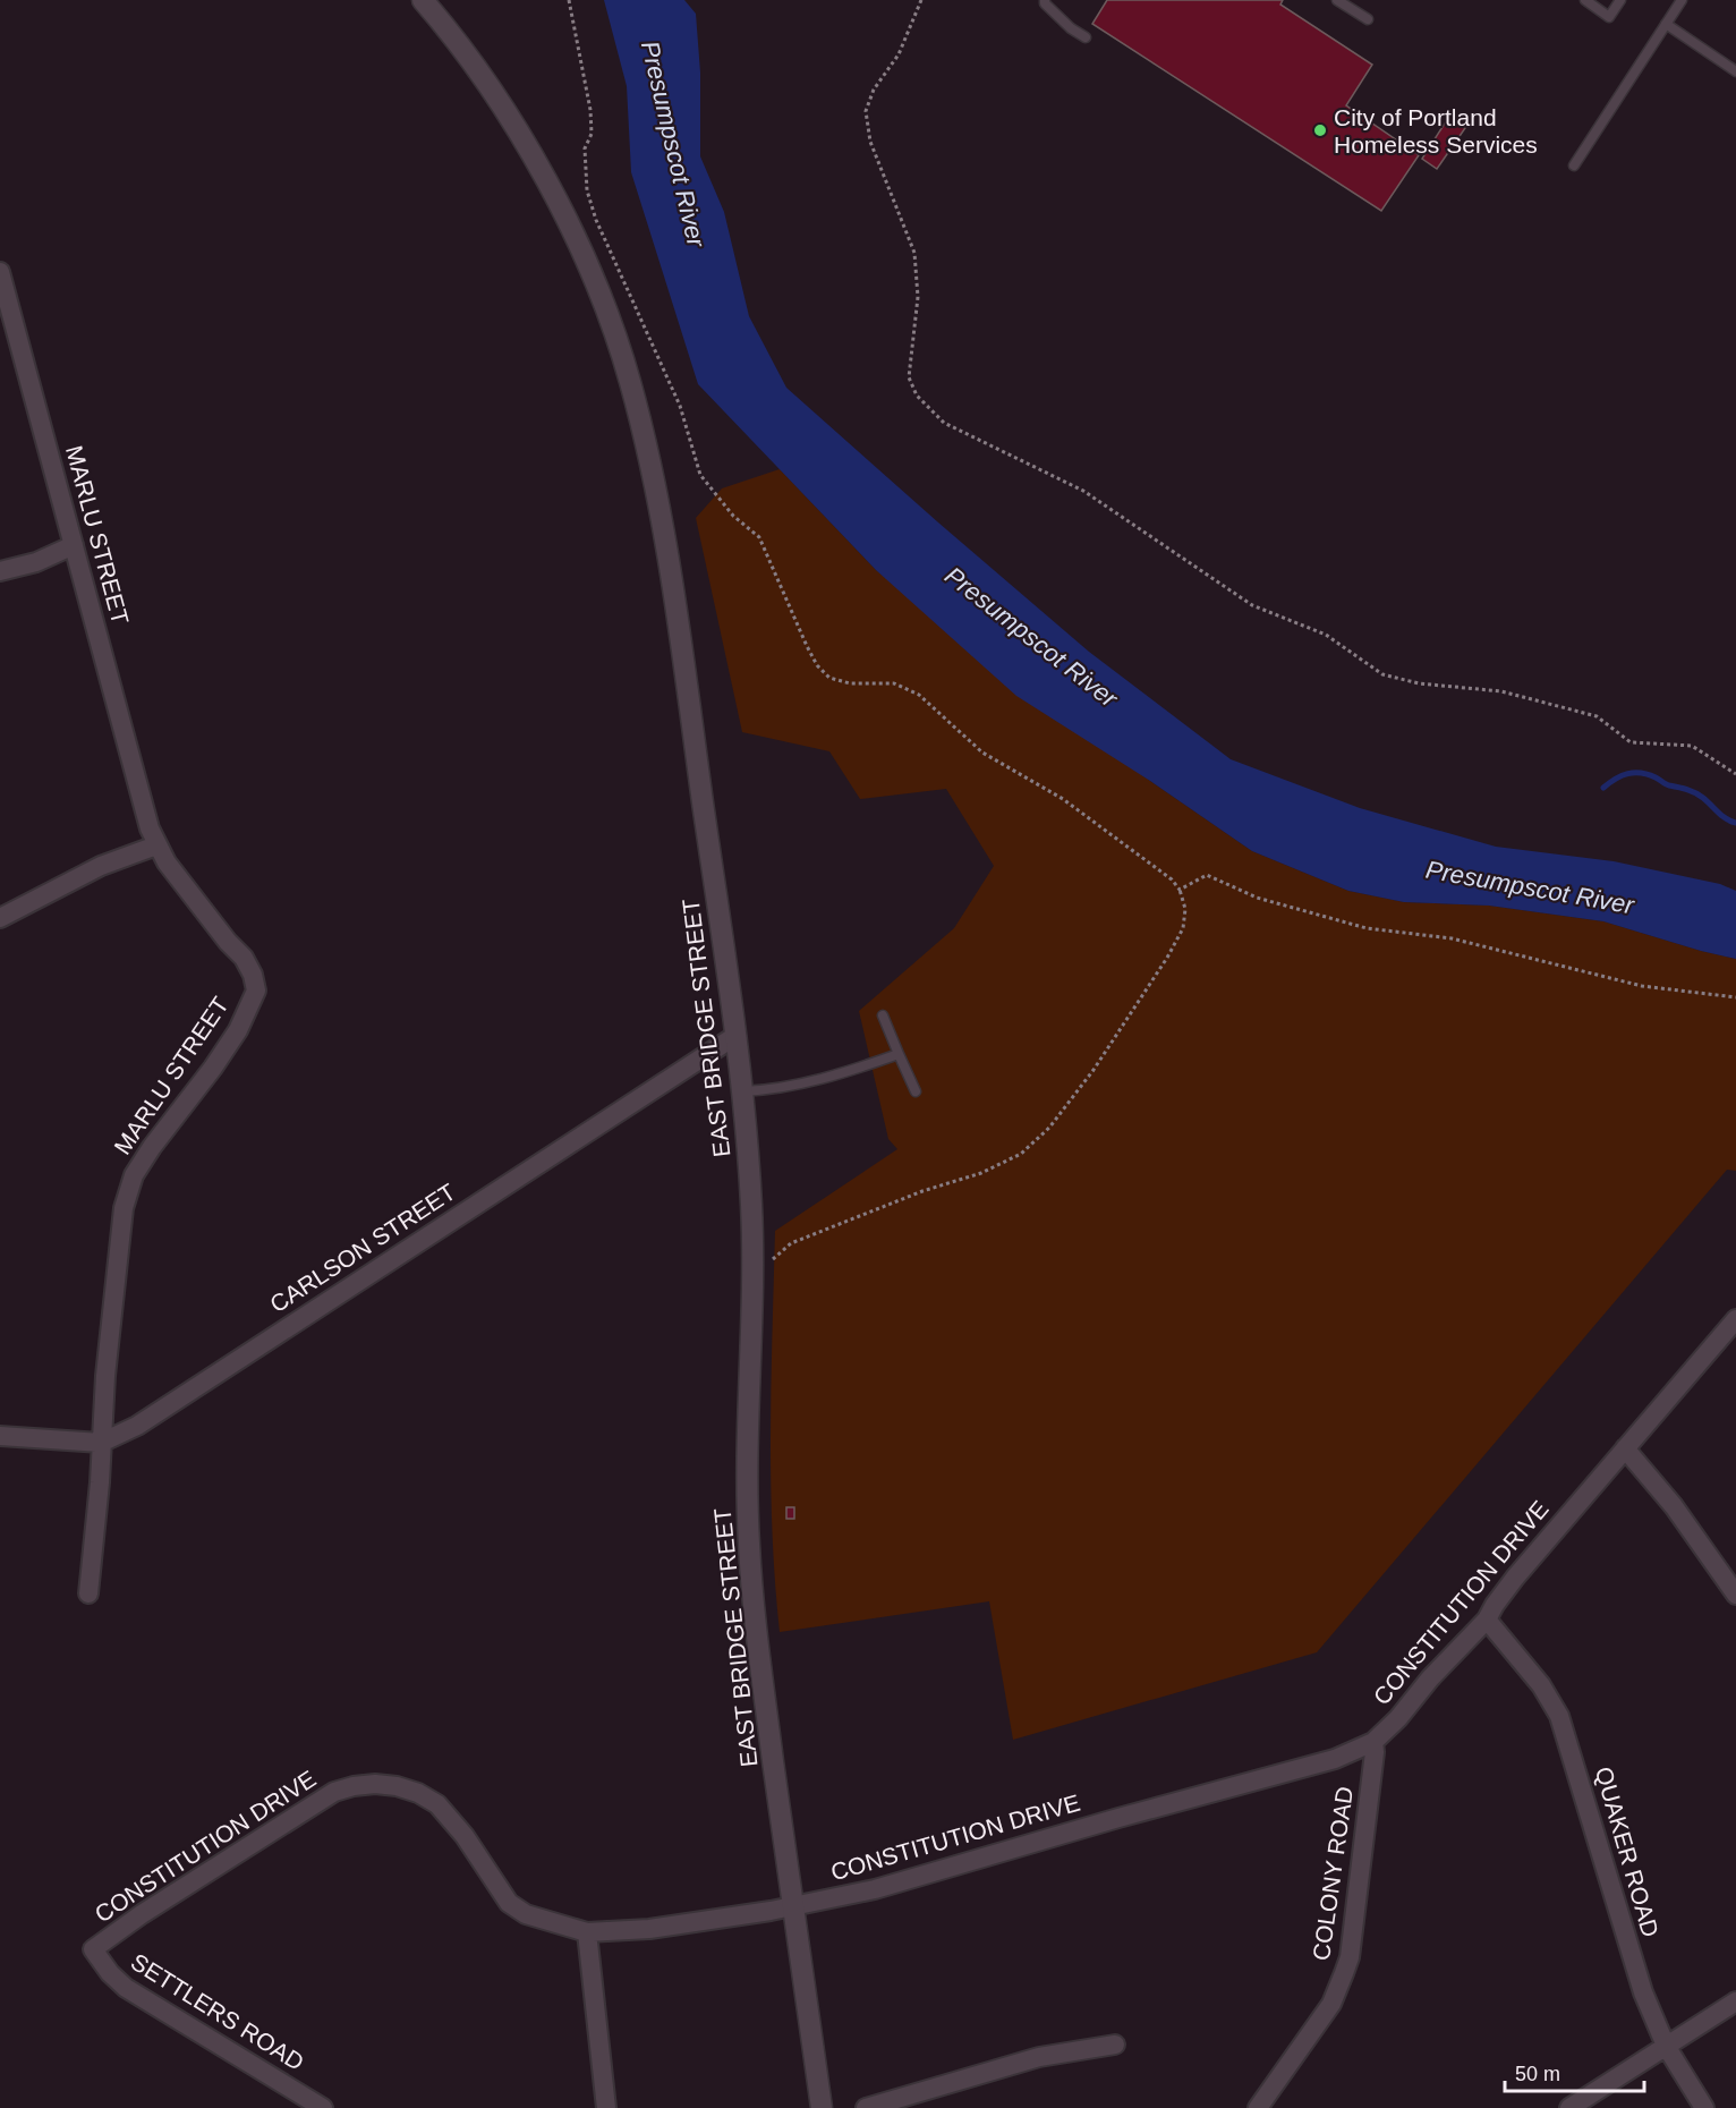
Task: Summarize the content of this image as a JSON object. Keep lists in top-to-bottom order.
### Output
{
  "streets": {
    "street": [
      "MARLU STREET",
      "EAST BRIDGE STREET",
      "CARLSON STREET",
      "CONSTITUTION DRIVE",
      "QUAKER ROAD",
      "COLONY ROAD",
      "SETTLERS ROAD"
    ]
  },
  "crossings": [
    ["MARLU STREET", "CARLSON STREET"],
    ["EAST BRIDGE STREET", "CARLSON STREET"],
    ["EAST BRIDGE STREET", "CONSTITUTION DRIVE"],
    ["CONSTITUTION DRIVE", "QUAKER ROAD"],
    ["CONSTITUTION DRIVE", "COLONY ROAD"],
    ["CONSTITUTION DRIVE", "SETTLERS ROAD"]
  ],
  "water": ["Presumpscot River"],
  "places": ["City of Portland Homeless Services"],
  "scale_bar": "50 m"
}
